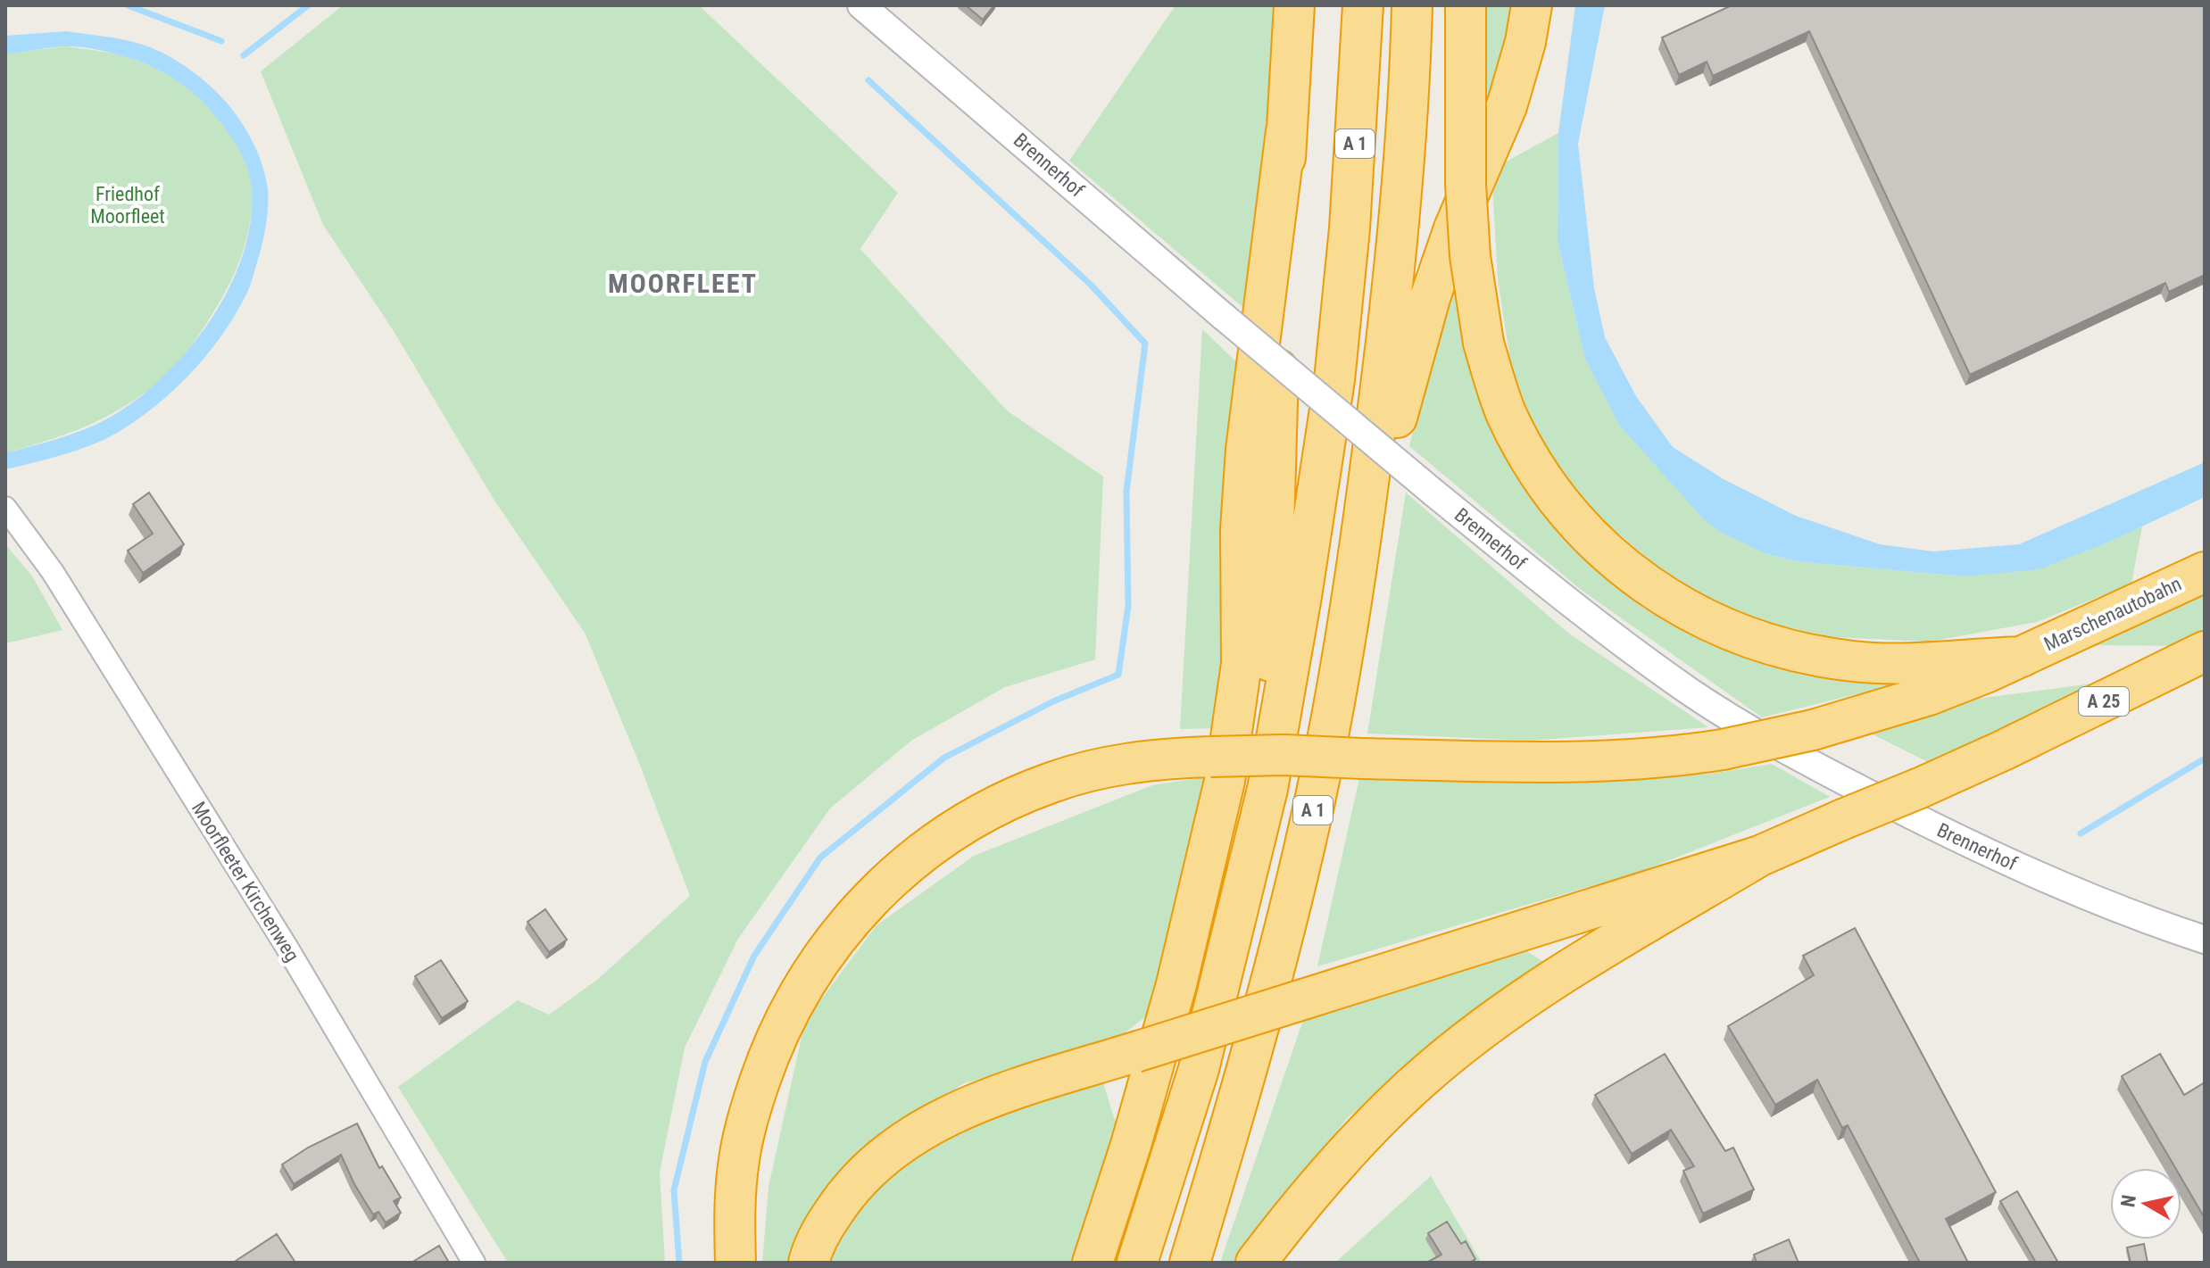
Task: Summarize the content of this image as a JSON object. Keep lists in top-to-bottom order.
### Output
{
  "streets": {
    "highway": ["A 1", "Marschenautobahn", "A 25"],
    "street": ["Brennerhof", "Moorfleeter Kirchenweg"]
  },
  "districts": ["MOORFLEET"],
  "parks": ["Friedhof Moorfleet"],
  "north": "left"
}
